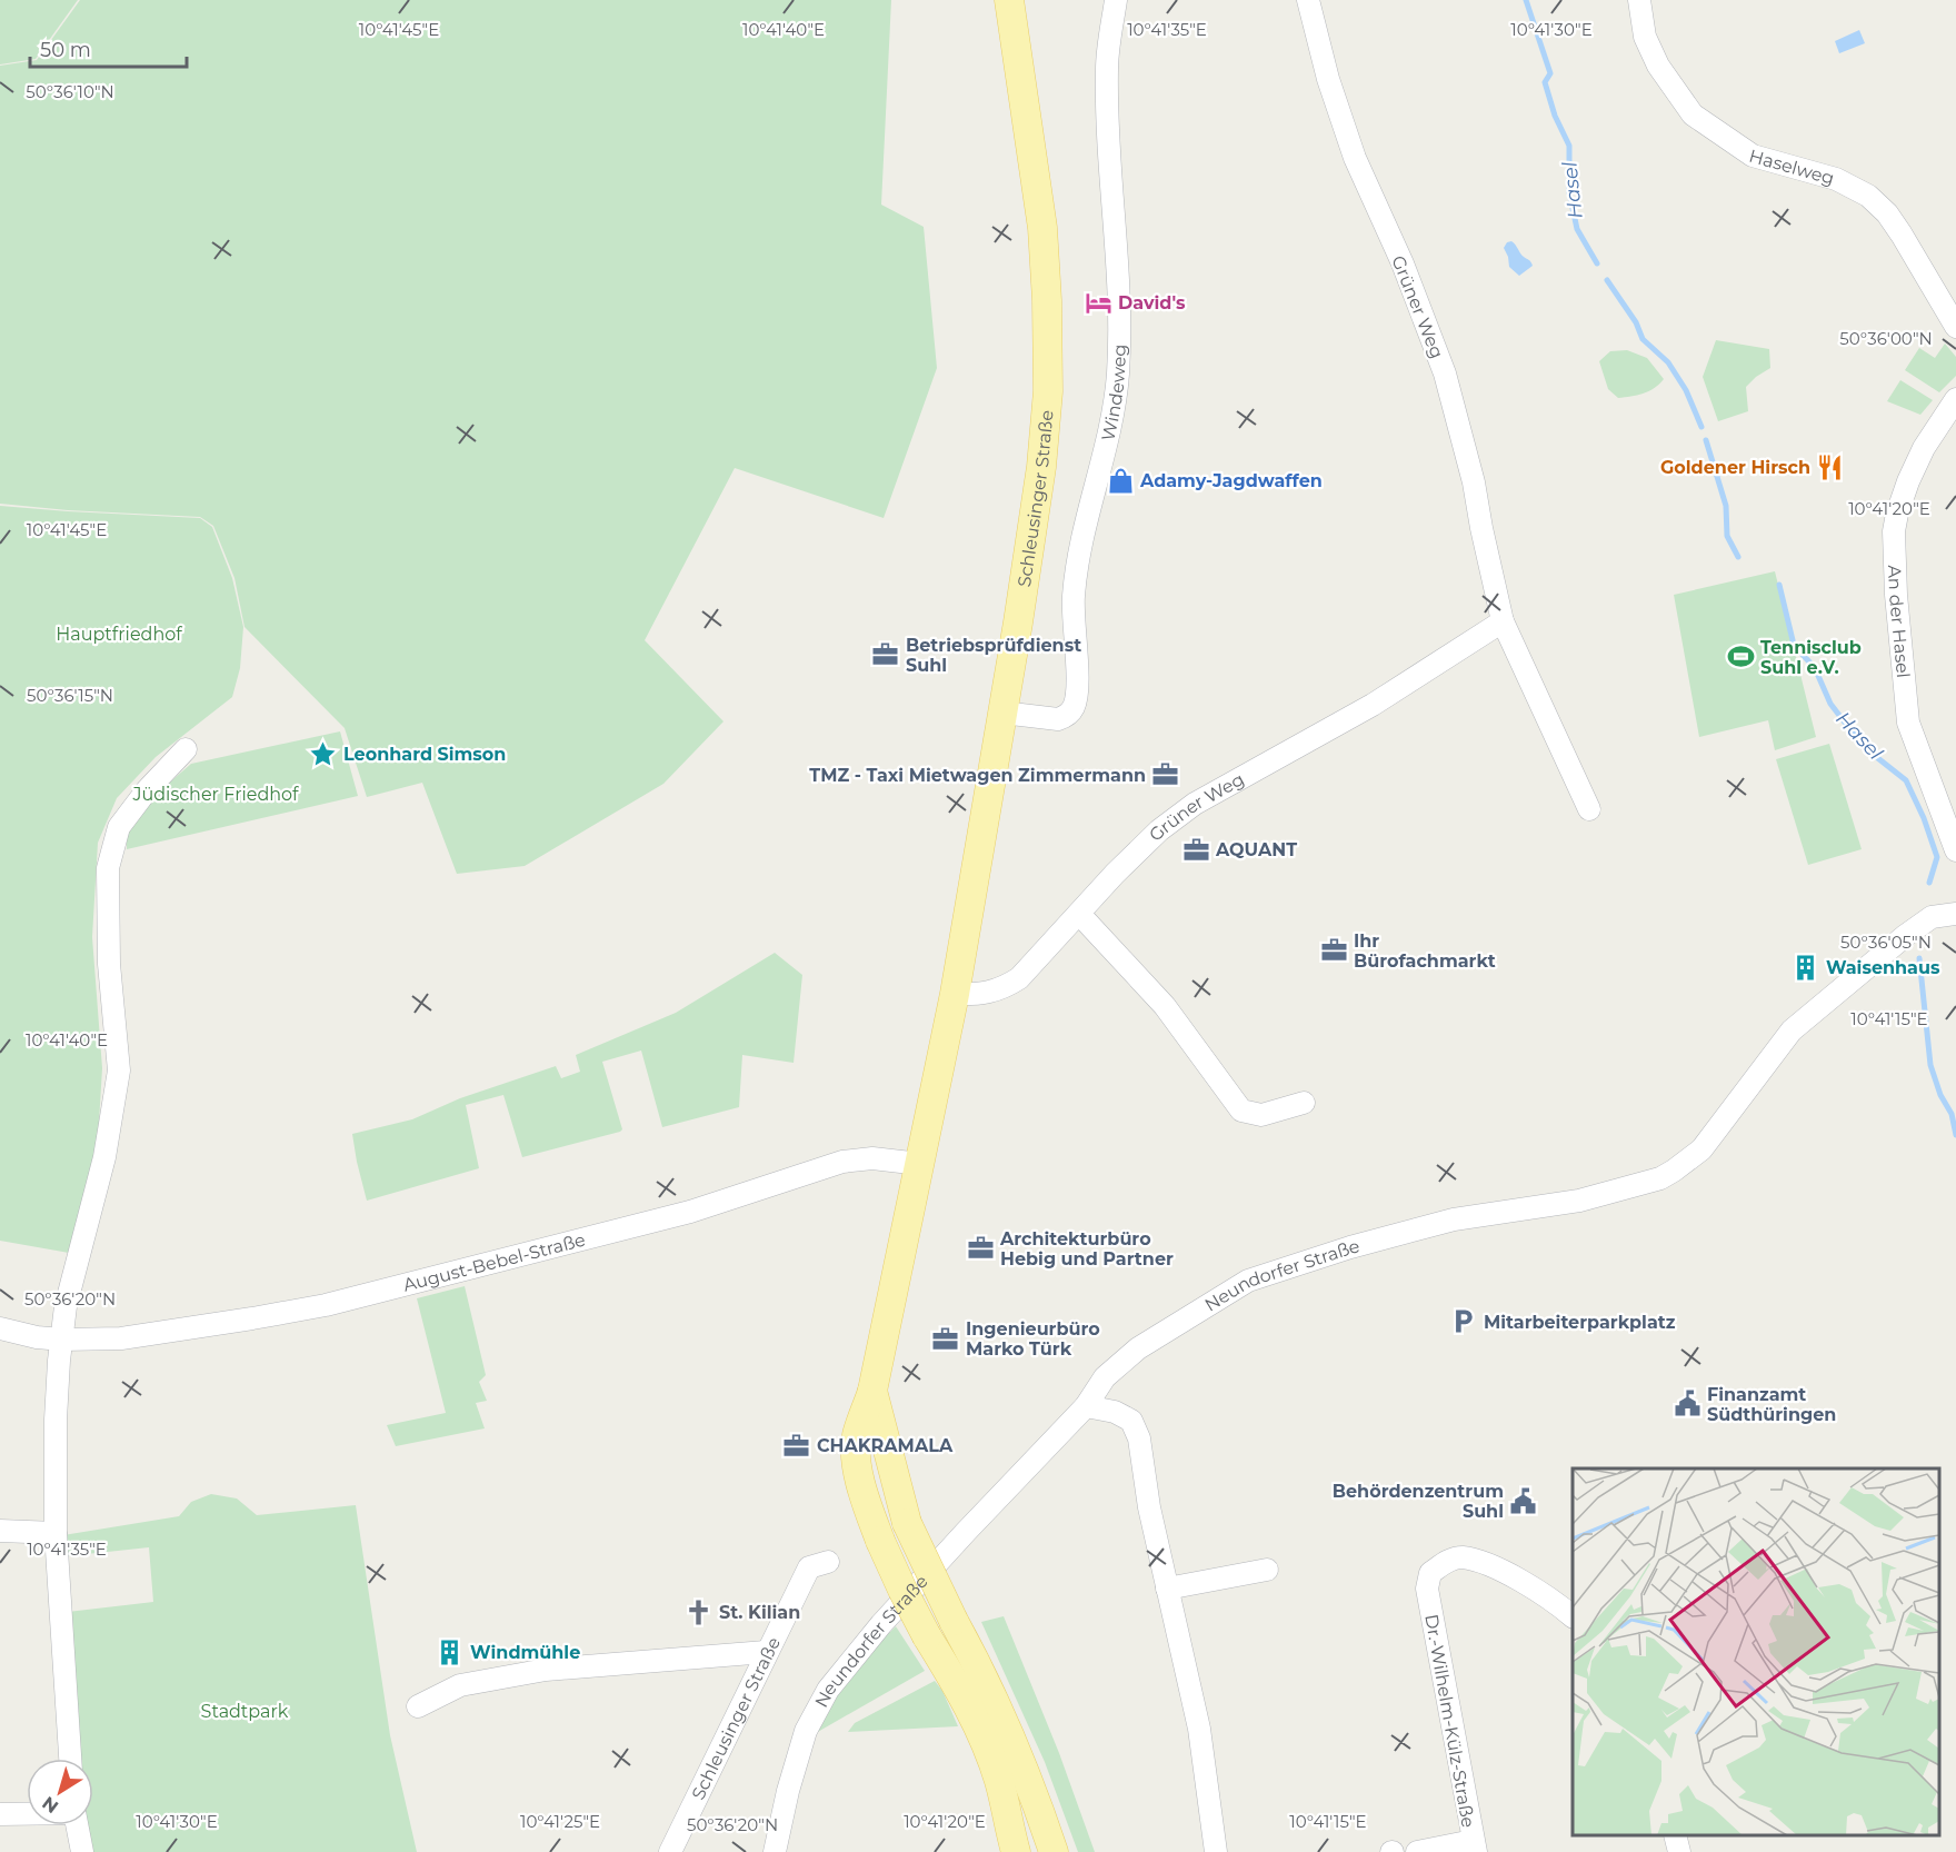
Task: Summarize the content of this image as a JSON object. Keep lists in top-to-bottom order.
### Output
{
  "streets": {
    "main road": ["Schleusinger Straße"],
    "street": [
      "Haselweg",
      "Grüner Weg",
      "Windeweg",
      "An der Hasel",
      "August-Bebel-Straße",
      "Neundorfer Straße",
      "Dr.-Wilhelm-Külz-Straße"
    ]
  },
  "crossings": [
    ["Grüner Weg", "Schleusinger Straße"],
    ["Windeweg", "Schleusinger Straße"],
    ["Schleusinger Straße", "August-Bebel-Straße"]
  ],
  "water": ["Hasel"],
  "parks": ["Hauptfriedhof", "Jüdischer Friedhof", "Stadtpark"],
  "places": {
    "hotel": ["David's"],
    "restaurant": ["Goldener Hirsch"],
    "shop": ["Adamy-Jagdwaffen"],
    "office": [
      "Betriebsprüfdienst Suhl",
      "TMZ - Taxi Mietwagen Zimmermann",
      "AQUANT",
      "Ihr Bürofachmarkt",
      "Architekturbüro Hebig und Partner",
      "Ingenieurbüro Marko Türk",
      "CHAKRAMALA"
    ],
    "sports": ["Tennisclub Suhl e.V."],
    "place": ["Leonhard Simson"],
    "building": ["Waisenhaus", "Windmühle"],
    "parking": ["Mitarbeiterparkplatz"],
    "public building": ["Finanzamt Südthüringen", "Behördenzentrum Suhl"],
    "church": ["St. Kilian"]
  },
  "scale_bar": "50 m",
  "north": "bottom left",
  "coordinates": [
    "10°41'45\"E",
    "10°41'40\"E",
    "10°41'35\"E",
    "10°41'30\"E",
    "50°36'10\"N",
    "50°36'00\"N",
    "10°41'20\"E",
    "50°36'15\"N",
    "50°36'05\"N",
    "10°41'15\"E",
    "50°36'20\"N",
    "10°41'25\"E"
  ]
}
